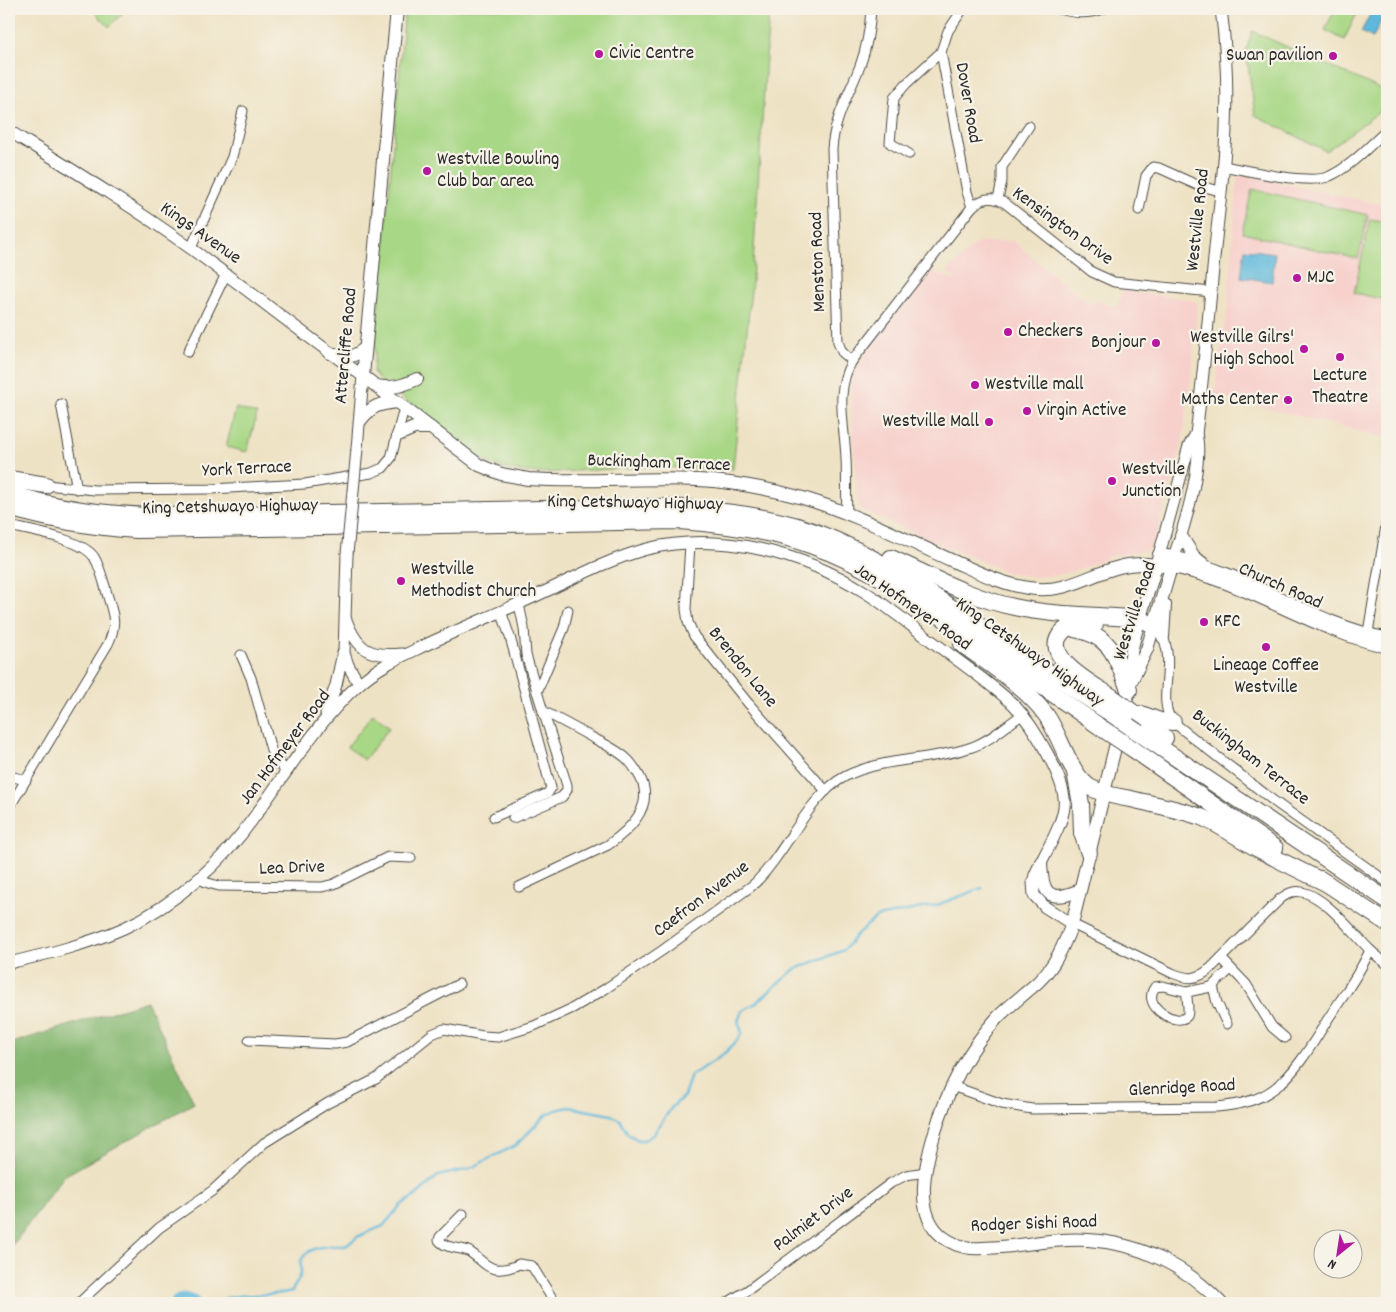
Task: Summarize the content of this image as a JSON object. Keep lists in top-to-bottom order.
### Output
{
  "streets": {
    "highway": ["King Cetshwayo Highway"],
    "main road": [
      "Westville Road",
      "Attercliffe Road",
      "Buckingham Terrace",
      "Church Road",
      "Rodger Sishi Road"
    ],
    "street": [
      "Dover Road",
      "Kensington Drive",
      "Kings Avenue",
      "Menston Road",
      "York Terrace",
      "Jan Hofmeyer Road",
      "Brendon Lane",
      "Lea Drive",
      "Caefron Avenue",
      "Glenridge Road",
      "Palmiet Drive"
    ]
  },
  "crossings": [
    ["Dover Road", "Kensington Drive"],
    ["Westville Road", "Kensington Drive"],
    ["Westville Road", "Buckingham Terrace"],
    ["Westville Road", "Church Road"],
    ["Westville Road", "Rodger Sishi Road"],
    ["Kings Avenue", "Attercliffe Road"],
    ["Kings Avenue", "Buckingham Terrace"],
    ["Attercliffe Road", "Buckingham Terrace"],
    ["Attercliffe Road", "Jan Hofmeyer Road"],
    ["Buckingham Terrace", "York Terrace"],
    ["Buckingham Terrace", "Church Road"],
    ["Jan Hofmeyer Road", "Brendon Lane"],
    ["Jan Hofmeyer Road", "Lea Drive"],
    ["Jan Hofmeyer Road", "Caefron Avenue"],
    ["Jan Hofmeyer Road", "Rodger Sishi Road"],
    ["Brendon Lane", "Caefron Avenue"],
    ["Glenridge Road", "Rodger Sishi Road"],
    ["Palmiet Drive", "Rodger Sishi Road"]
  ],
  "places": [
    "Civic Centre",
    "Swan pavilion",
    "Westville Bowling Club bar area",
    "MJC",
    "Checkers",
    "Bonjour",
    "Westville Gilrs' High School",
    "Lecture Theatre",
    "Westville mall",
    "Maths Center",
    "Virgin Active",
    "Westville Mall",
    "Westville Junction",
    "Westville Methodist Church",
    "KFC",
    "Lineage Coffee Westville"
  ],
  "north": "bottom left"
}
